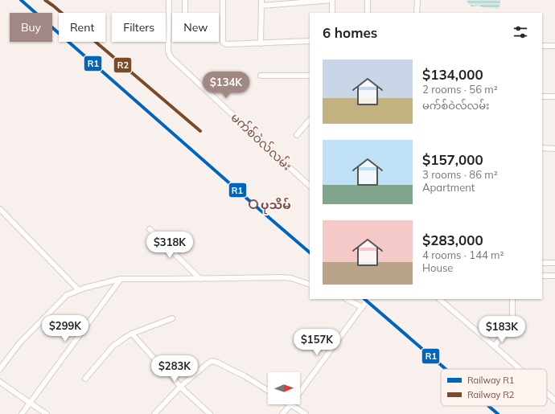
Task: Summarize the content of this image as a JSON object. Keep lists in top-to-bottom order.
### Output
{
  "streets": {
    "street": ["မက်စ်ဝဲလ်လမ်း"]
  },
  "places": ["ပုသိမ်"],
  "lines": ["rail line R1", "rail line R2"],
  "legend": ["Railway R1", "Railway R2"],
  "north": "right",
  "page": {
    "chip": [
      "Buy",
      "Rent",
      "Filters",
      "New"
    ],
    "heading": "6 homes",
    "list": [
      {
        "name": "$134,000",
        "note": "2 rooms · 56 m² · မက်စ်ဝဲလ်လမ်း"
      },
      {
        "name": "$157,000",
        "note": "3 rooms · 86 m² · Apartment"
      },
      {
        "name": "$283,000",
        "note": "4 rooms · 144 m² · House"
      }
    ],
    "price": [
      "$134K",
      "$318K",
      "$299K",
      "$183K",
      "$157K",
      "$283K"
    ]
  }
}
